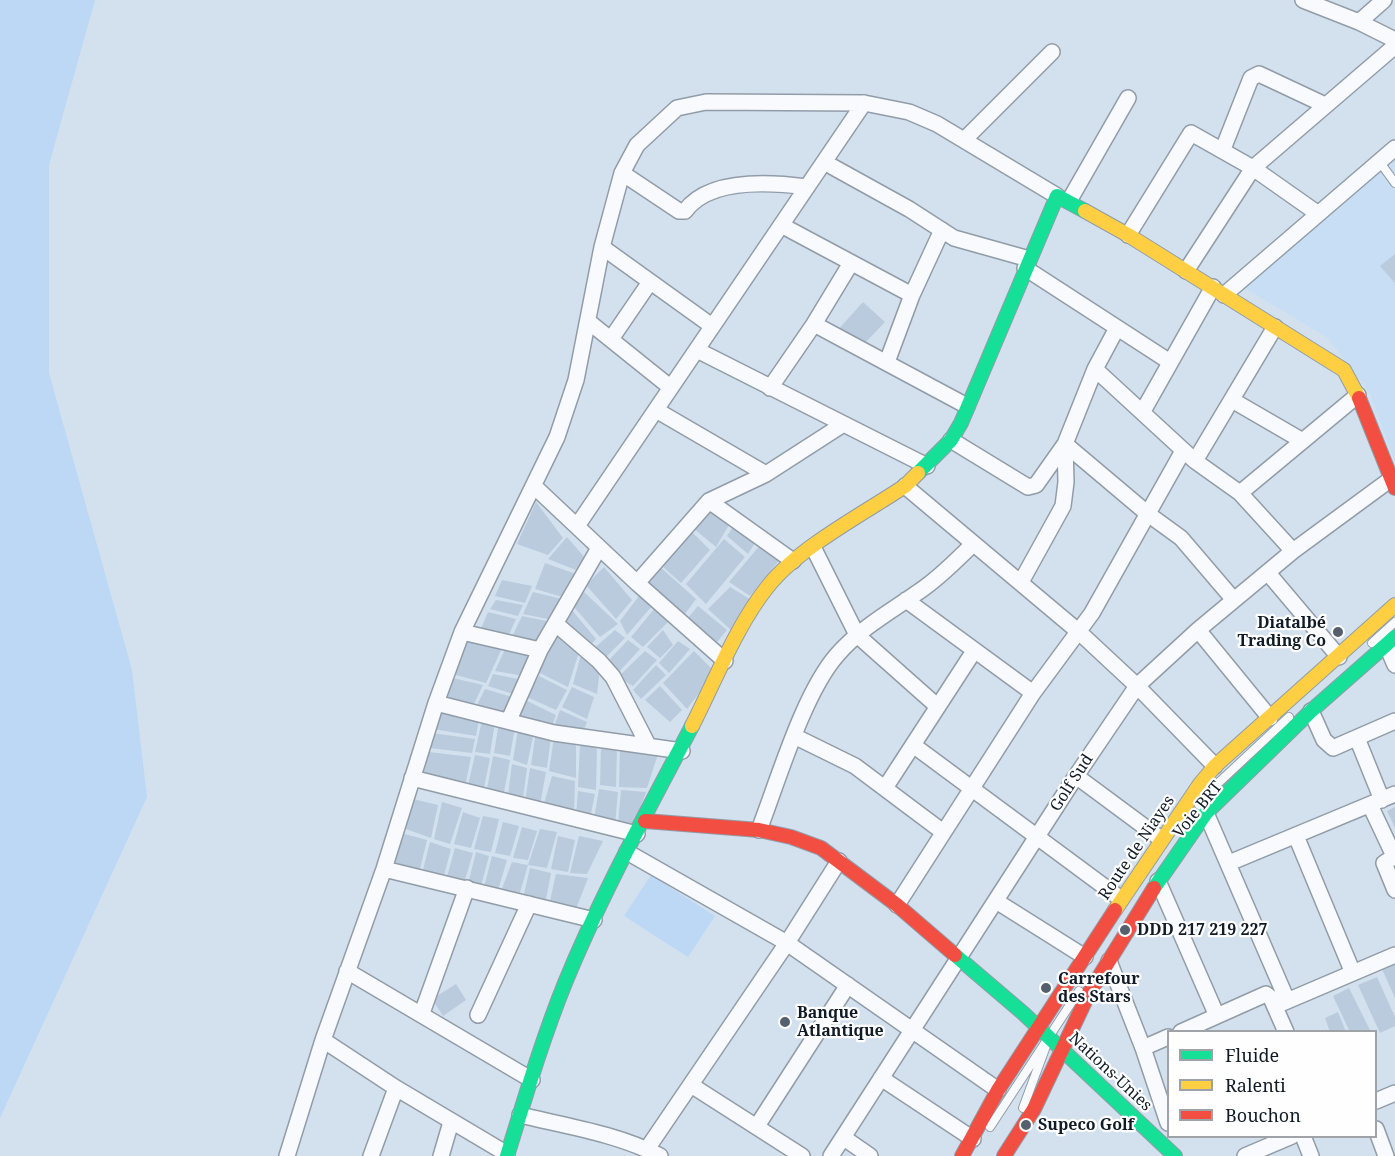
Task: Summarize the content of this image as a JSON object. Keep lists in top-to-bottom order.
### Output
{
  "streets": {
    "street": ["Golf Sud", "Route de Niayes", "Nations-Unies"],
    "lane": ["Voie BRT"]
  },
  "crossings": [
    ["Golf Sud", "Nations-Unies"],
    ["Route de Niayes", "Nations-Unies"]
  ],
  "places": [
    "Diatalbé Trading Co",
    "DDD 217 219 227",
    "Carrefour des Stars",
    "Banque Atlantique",
    "Supeco Golf"
  ],
  "legend": ["Fluide", "Ralenti", "Bouchon"]
}
